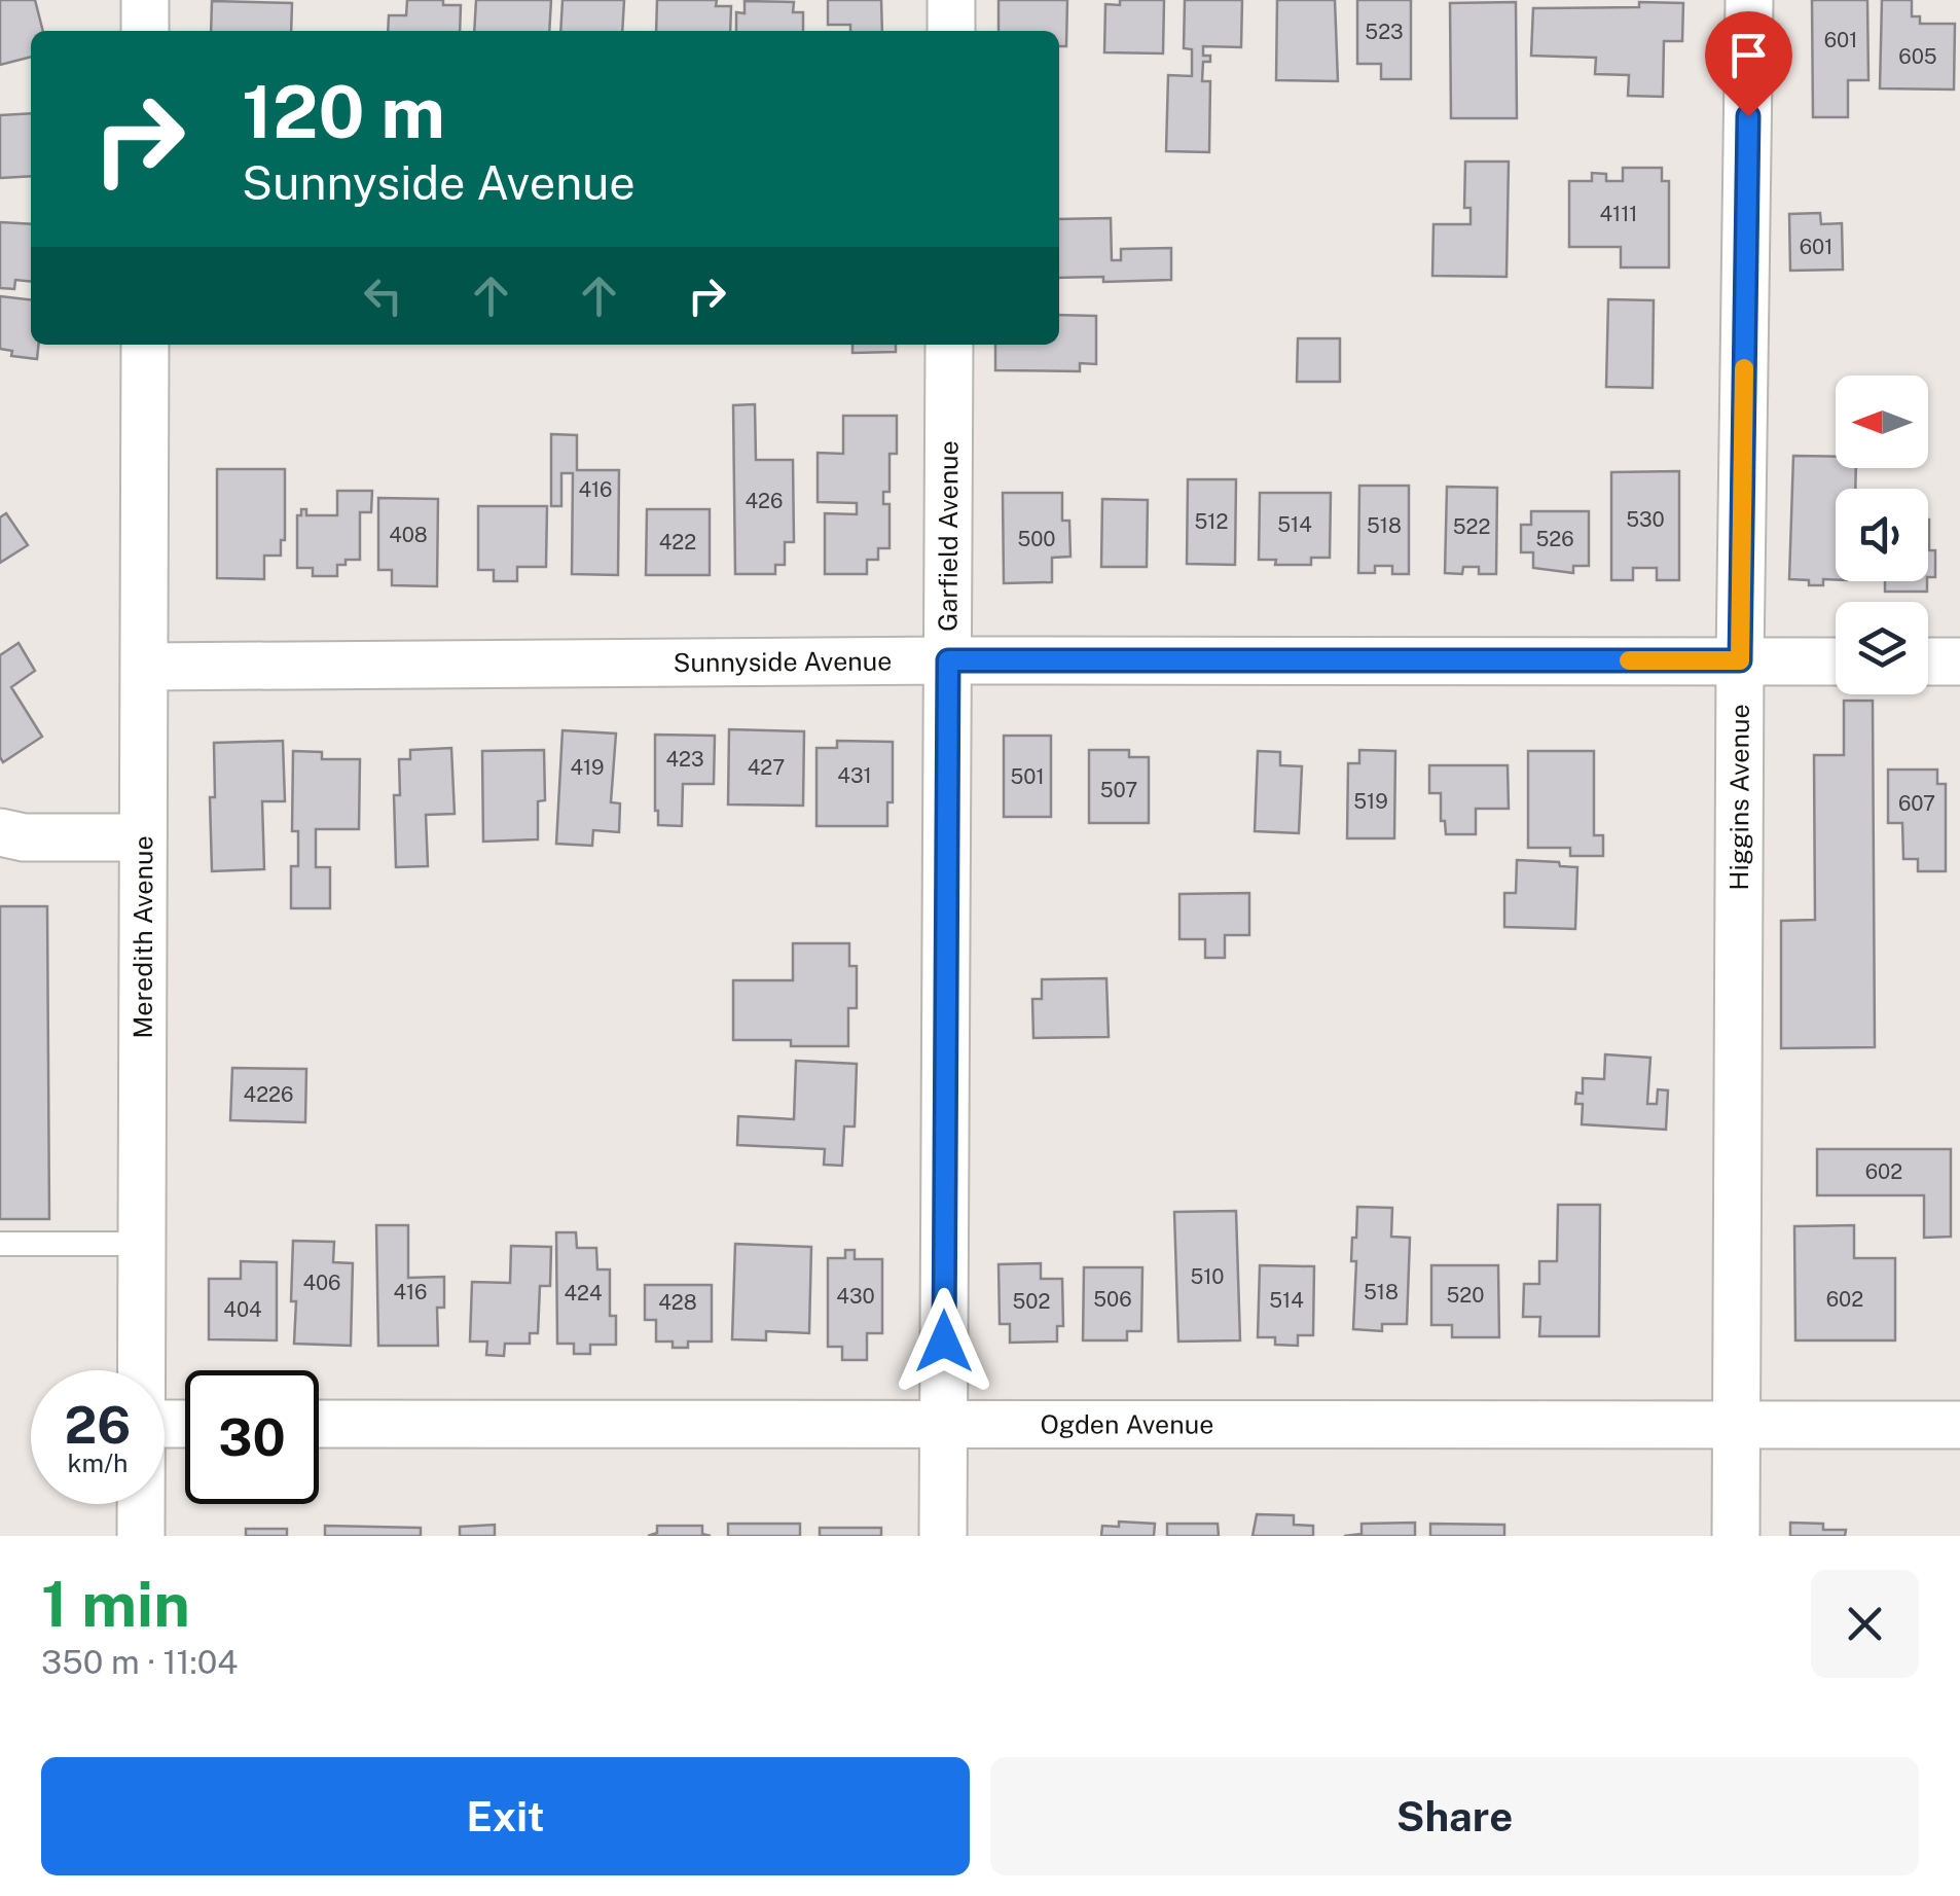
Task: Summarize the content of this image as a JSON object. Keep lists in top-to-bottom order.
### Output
{
  "streets": {
    "street": [
      "Garfield Avenue",
      "Sunnyside Avenue",
      "Higgins Avenue",
      "Meredith Avenue",
      "Ogden Avenue"
    ]
  },
  "crossings": [
    ["Garfield Avenue", "Sunnyside Avenue"],
    ["Garfield Avenue", "Ogden Avenue"],
    ["Sunnyside Avenue", "Higgins Avenue"],
    ["Sunnyside Avenue", "Meredith Avenue"],
    ["Higgins Avenue", "Ogden Avenue"]
  ],
  "house_numbers": [
    "523",
    "601",
    "605",
    "4111",
    "601",
    "416",
    "426",
    "530",
    "512",
    "514",
    "518",
    "522",
    "408",
    "500",
    "526",
    "422",
    "423",
    "419",
    "427",
    "431",
    "501",
    "507",
    "519",
    "607",
    "4226",
    "602",
    "510",
    "406",
    "416",
    "518",
    "424",
    "520",
    "430",
    "506",
    "602",
    "514",
    "502",
    "428",
    "404"
  ],
  "north": "left",
  "page": {
    "turn": ["120 m", "Sunnyside Avenue"],
    "speed": "26 km/h",
    "limit": "30",
    "heading": ["1 min", "350 m · 11:04"],
    "buttons": ["Exit", "Share"]
  }
}
